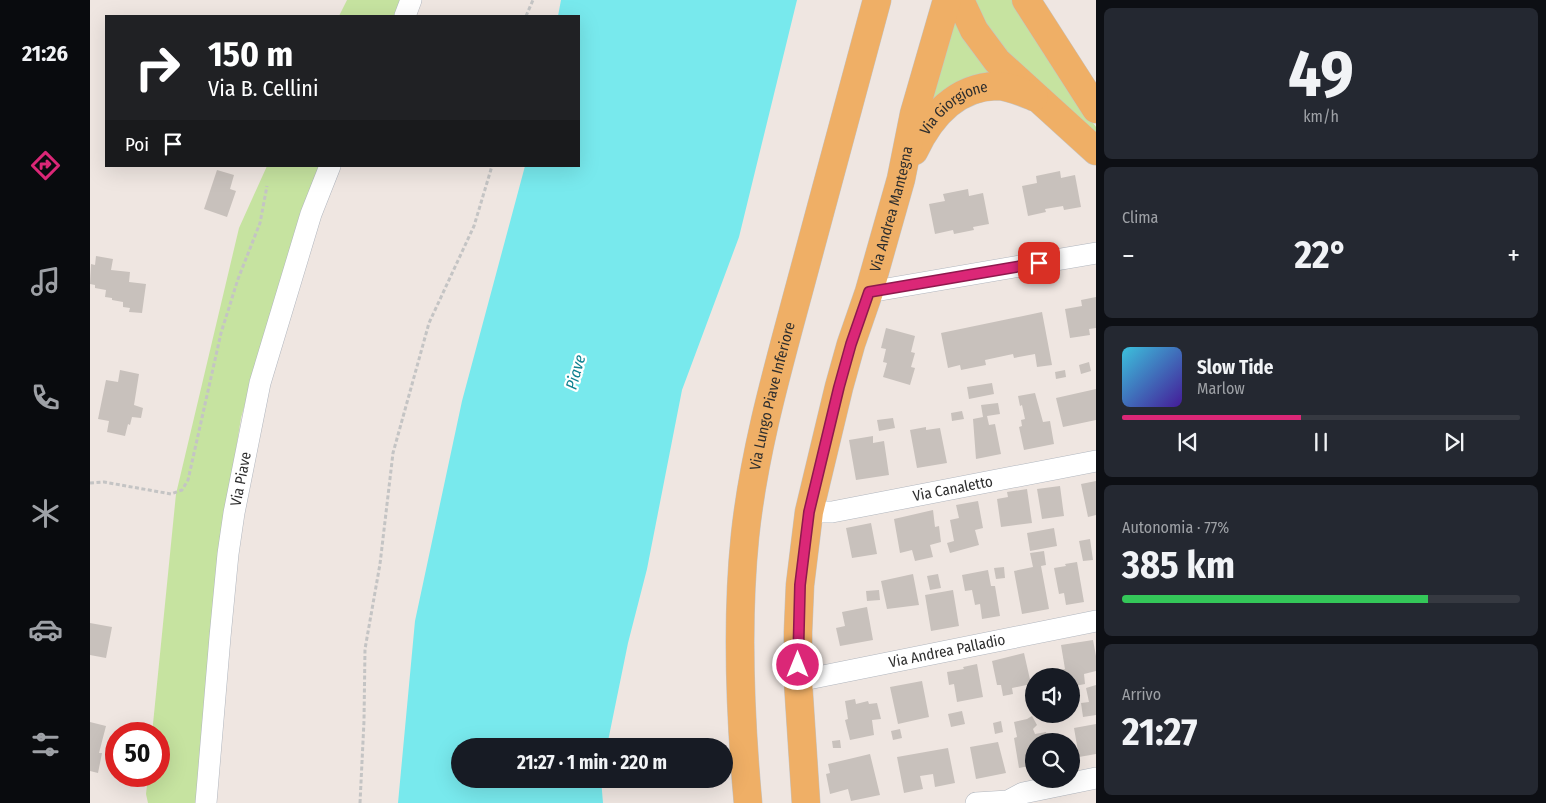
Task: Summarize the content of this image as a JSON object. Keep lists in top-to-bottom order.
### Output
{
  "streets": {
    "main road": ["Via Giorgione", "Via Andrea Mantegna", "Via Lungo Piave Inferiore"],
    "street": ["Via Piave", "Via Canaletto", "Via Andrea Palladio"]
  },
  "crossings": [
    ["Via Giorgione", "Via Andrea Mantegna"],
    ["Via Andrea Mantegna", "Via Canaletto"],
    ["Via Andrea Mantegna", "Via Andrea Palladio"]
  ],
  "water": ["Piave"],
  "page": {
    "tabs": "21:26",
    "tile": [
      ["49", "km/h"],
      "Clima",
      ["Autonomia · 77%", "385 km"],
      ["Arrivo", "21:27"]
    ],
    "turn": ["150 m", "Via B. Cellini"],
    "then": "Poi",
    "heat": ["−", "22°", "+"],
    "song": ["Slow Tide", "Marlow"],
    "limit": "50",
    "trip": "21:27 · 1 min · 220 m"
  }
}
